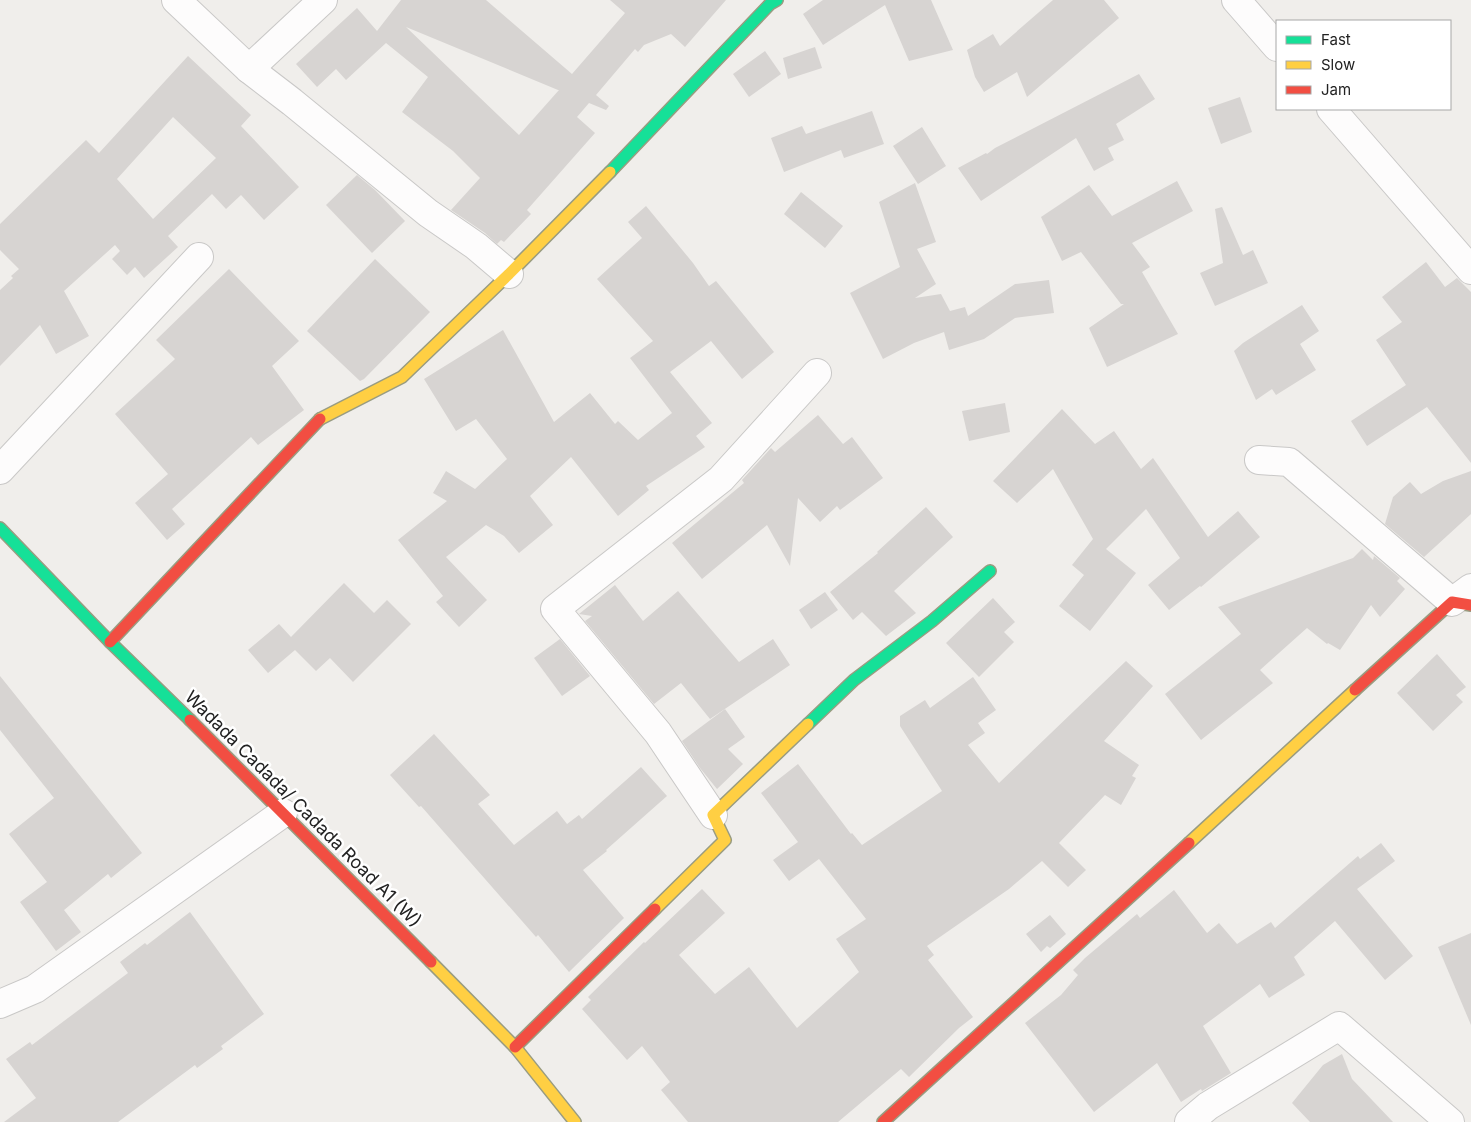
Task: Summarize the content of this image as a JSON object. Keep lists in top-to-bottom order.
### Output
{
  "streets": {
    "street": ["Wadada Cadada/ Cadada Road A1 (W)"]
  },
  "legend": ["Fast", "Slow", "Jam"]
}
